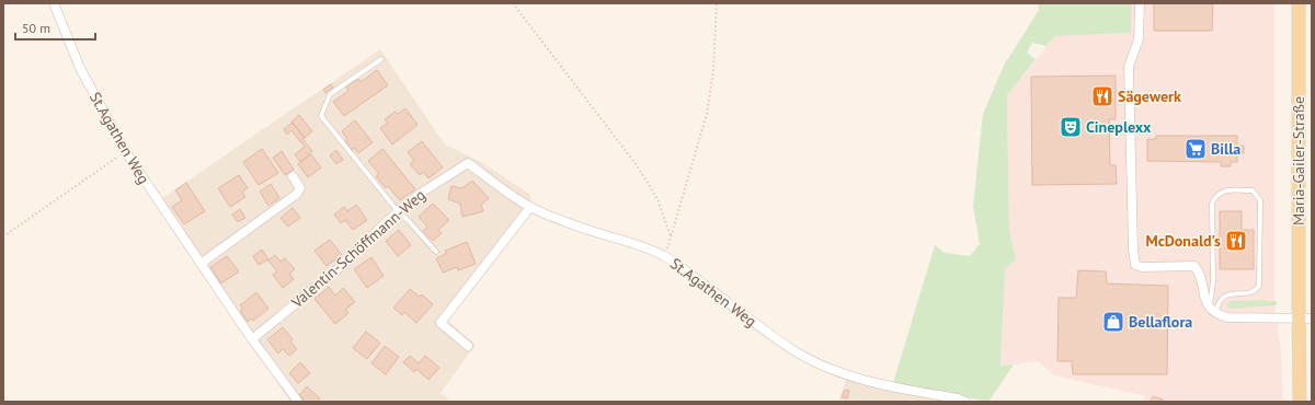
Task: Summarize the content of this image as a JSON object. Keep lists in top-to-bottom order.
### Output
{
  "streets": {
    "main road": ["Maria-Gailer-Straße"],
    "street": ["St.Agathen Weg", "Valentin-Schöffmann-Weg"]
  },
  "crossings": [
    ["St.Agathen Weg", "Valentin-Schöffmann-Weg"]
  ],
  "places": {
    "restaurant": ["Sägewerk", "McDonald's"],
    "theatre": ["Cineplexx"],
    "supermarket": ["Billa"],
    "shop": ["Bellaflora"]
  },
  "scale_bar": "50 m"
}
